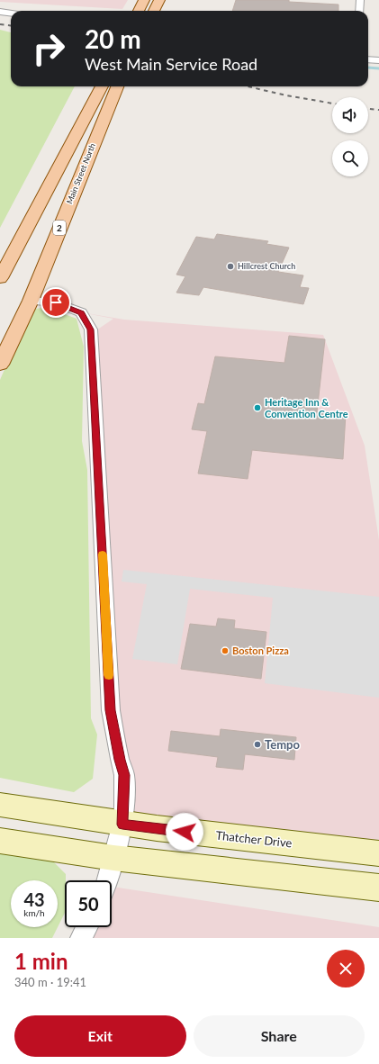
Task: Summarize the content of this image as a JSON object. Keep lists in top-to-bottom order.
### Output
{
  "streets": {
    "main road": ["Main Street North", "2", "Thatcher Drive"]
  },
  "places": [
    "Hillcrest Church",
    "Heritage Inn & Convention Centre",
    "Boston Pizza",
    "Tempo"
  ],
  "page": {
    "turn": ["20 m", "West Main Service Road"],
    "speed": "43 km/h",
    "limit": "50",
    "heading": ["1 min", "340 m · 19:41"],
    "buttons": ["Exit", "Share"]
  }
}
